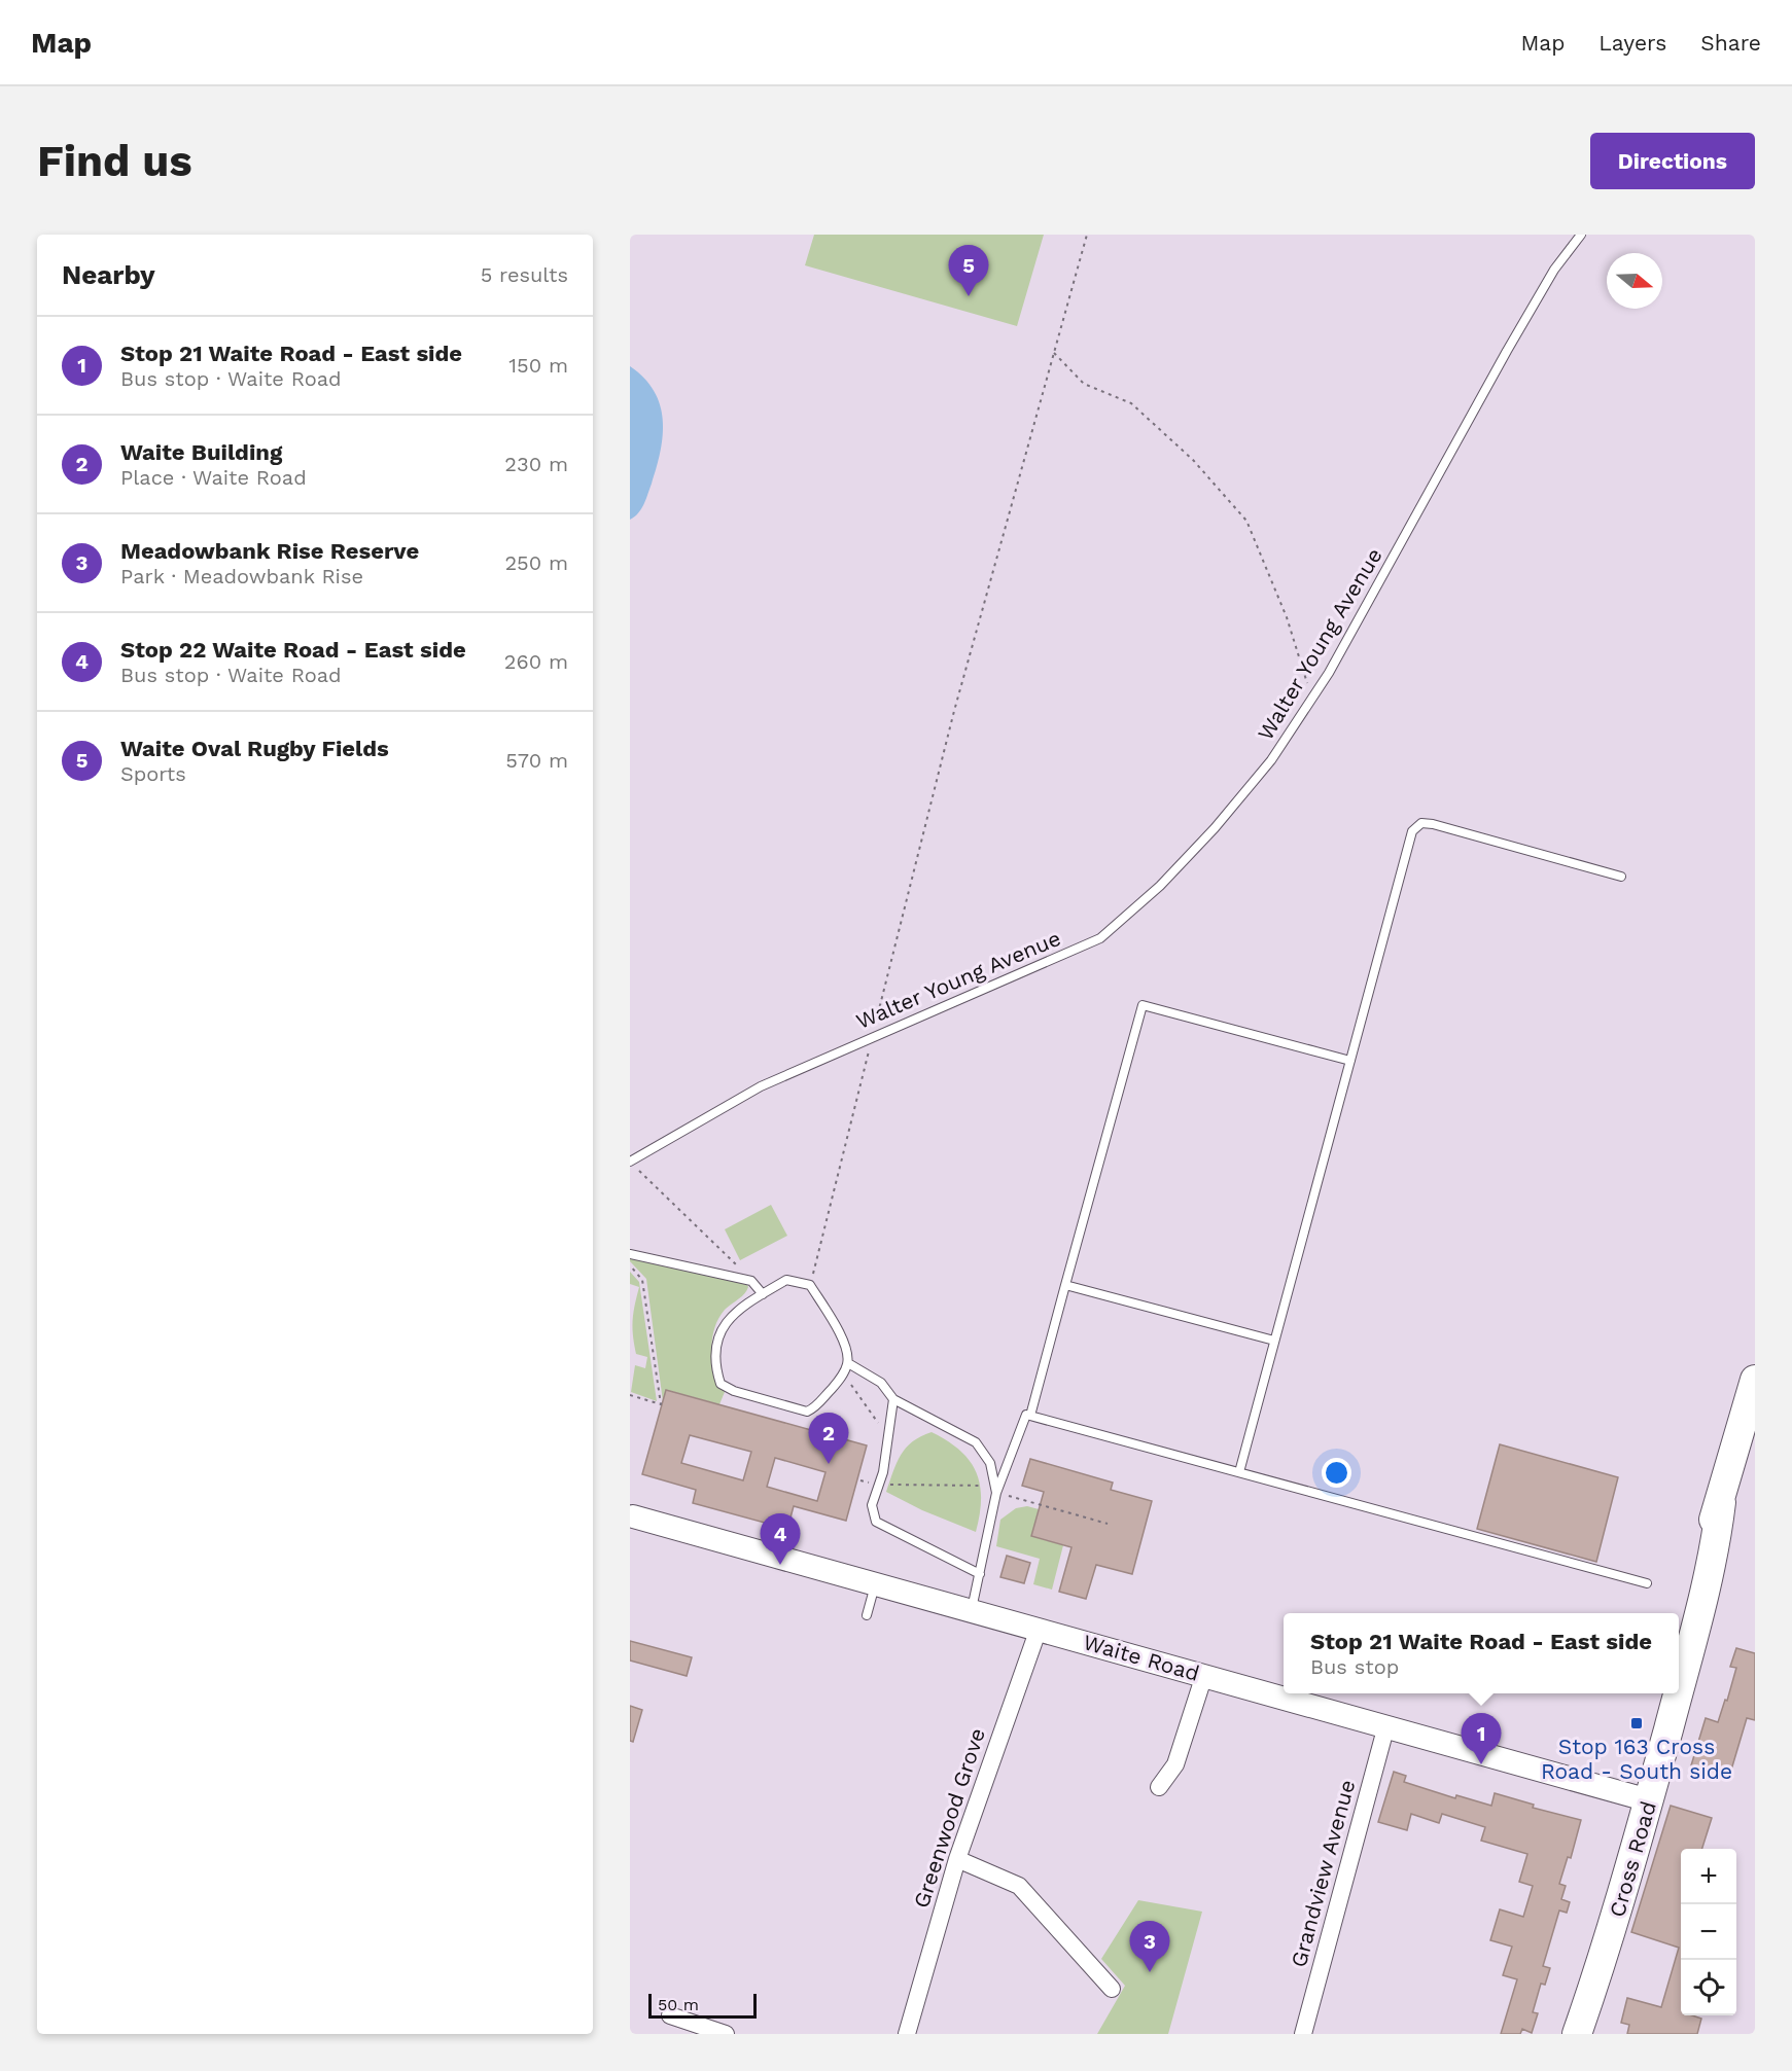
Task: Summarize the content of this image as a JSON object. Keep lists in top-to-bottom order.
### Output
{
  "streets": {
    "highway": ["Cross Road"],
    "street": ["Waite Road", "Greenwood Grove", "Grandview Avenue"],
    "lane": ["Walter Young Avenue"]
  },
  "crossings": [
    ["Waite Road", "Greenwood Grove"],
    ["Waite Road", "Cross Road"],
    ["Waite Road", "Grandview Avenue"]
  ],
  "places": {
    "transit": ["Stop 163 Cross Road - South side"]
  },
  "scale_bar": "50 m",
  "north": "right",
  "page": {
    "header": "Map",
    "nav": ["Map", "Layers", "Share"],
    "buttons": "Directions",
    "title": "Find us",
    "heading": ["Nearby", "5 results"],
    "pins": [
      "5",
      "2",
      "4",
      "1",
      "3"
    ],
    "list": [
      {
        "mark": "1",
        "name": "Stop 21 Waite Road - East side",
        "note": "Bus stop · Waite Road",
        "value": "150 m"
      },
      {
        "mark": "2",
        "name": "Waite Building",
        "note": "Place · Waite Road",
        "value": "230 m"
      },
      {
        "mark": "3",
        "name": "Meadowbank Rise Reserve",
        "note": "Park · Meadowbank Rise",
        "value": "250 m"
      },
      {
        "mark": "4",
        "name": "Stop 22 Waite Road - East side",
        "note": "Bus stop · Waite Road",
        "value": "260 m"
      },
      {
        "mark": "5",
        "name": "Waite Oval Rugby Fields",
        "note": "Sports",
        "value": "570 m"
      }
    ],
    "popup": ["Stop 21 Waite Road - East side", "Bus stop"],
    "map_buttons": ["+", "−"],
    "scale": "50 m"
  }
}
